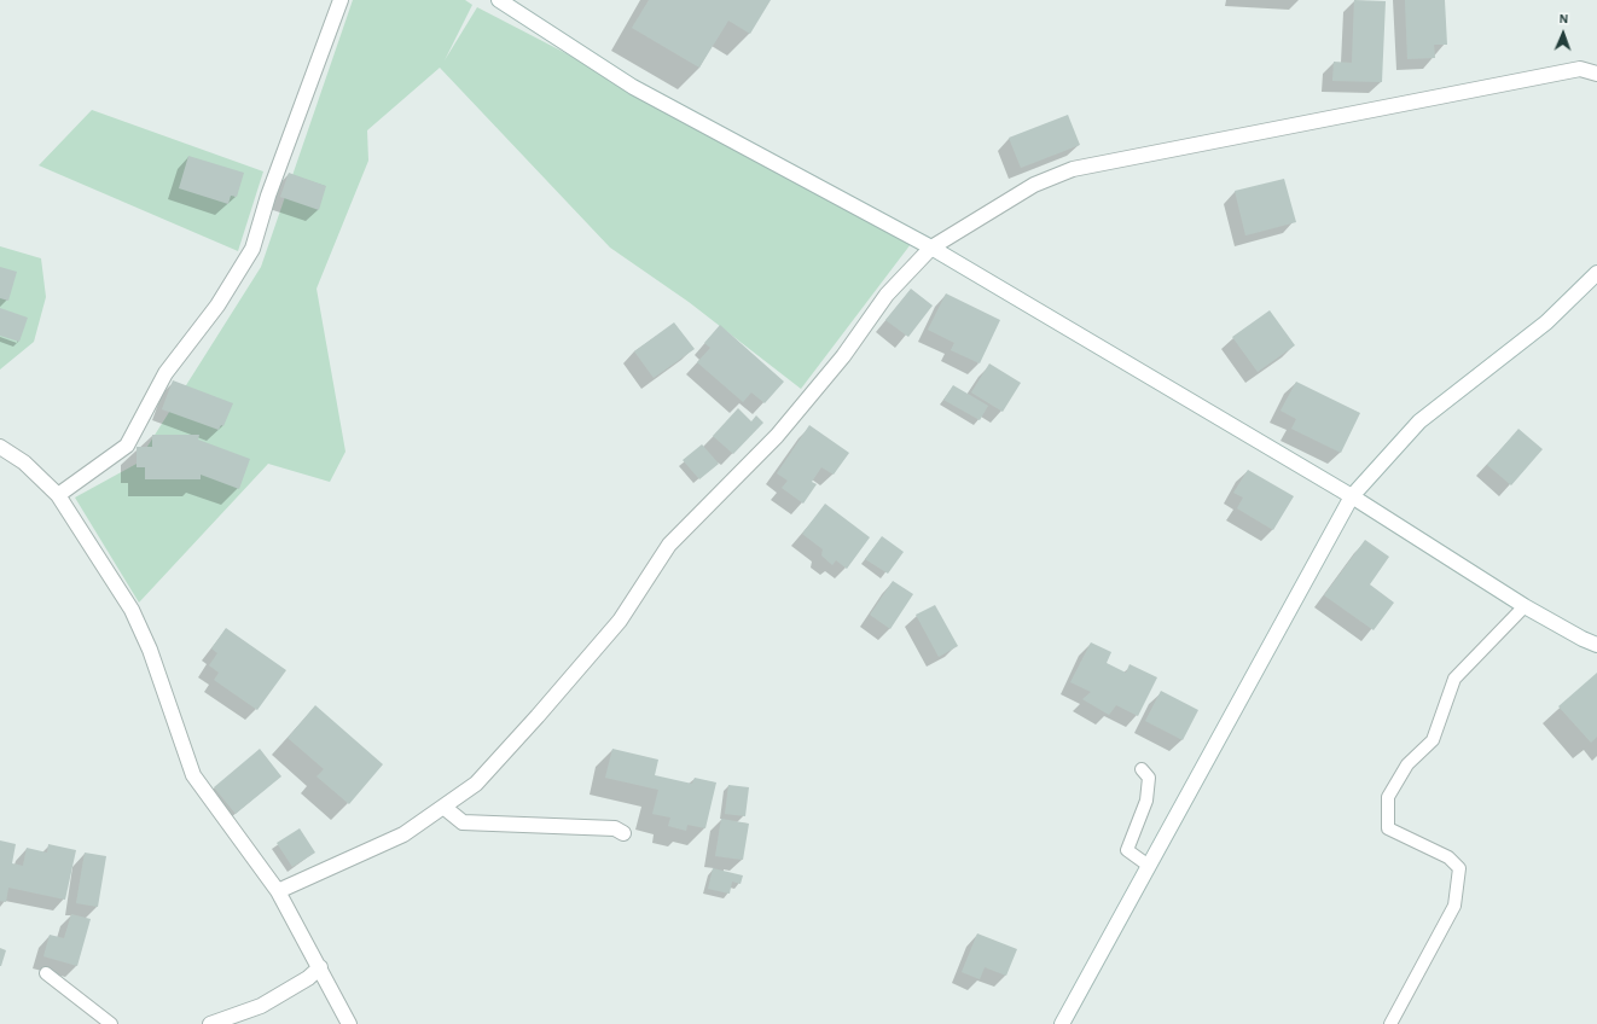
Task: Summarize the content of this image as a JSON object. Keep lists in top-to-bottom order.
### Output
{
  "north": "top"
}
